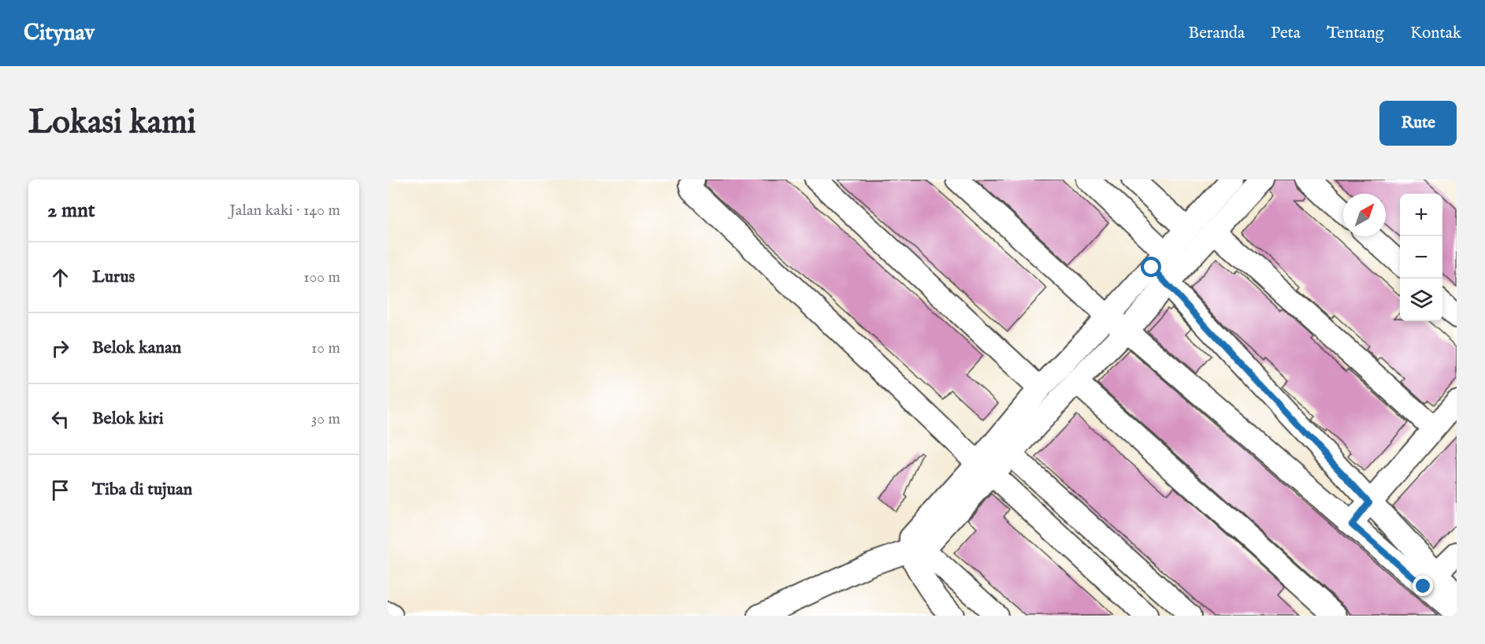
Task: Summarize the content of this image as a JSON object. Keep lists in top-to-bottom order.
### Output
{
  "north": "top right",
  "page": {
    "header": "Citynav",
    "nav": [
      "Beranda",
      "Peta",
      "Tentang",
      "Kontak"
    ],
    "buttons": "Rute",
    "title": "Lokasi kami",
    "heading": ["2 mnt", "Jalan kaki · 140 m"],
    "map_buttons": ["+", "−"],
    "list": [
      ["Lurus", "100 m"],
      ["Belok kanan", "10 m"],
      ["Belok kiri", "30 m"],
      "Tiba di tujuan"
    ]
  }
}
